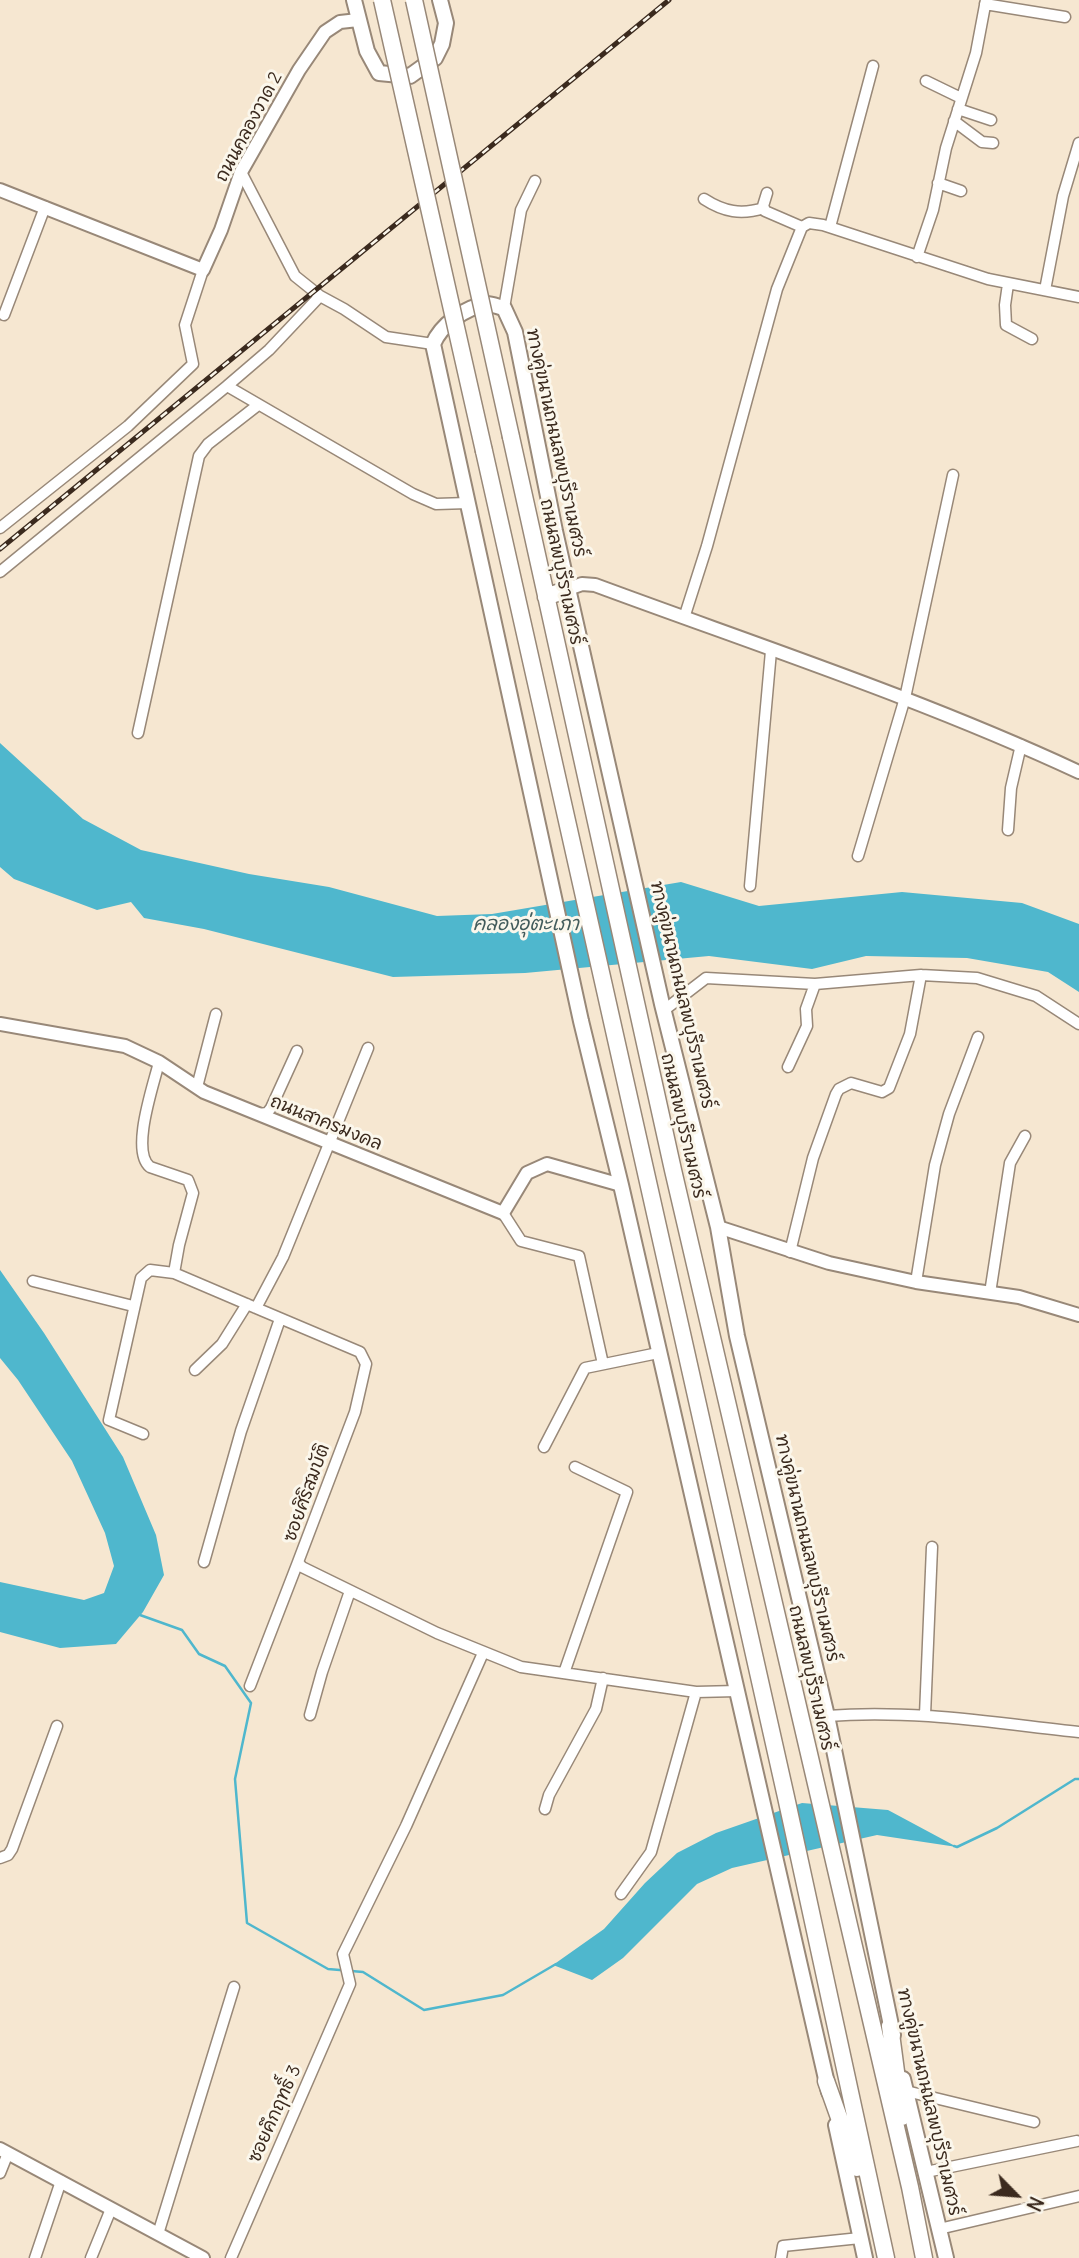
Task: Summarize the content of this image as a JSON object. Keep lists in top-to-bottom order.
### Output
{
  "streets": {
    "main road": ["ทางคู่ขนานถนนลพบุรีราเมศวร์", "ถนนลพบุรีราเมศวร์"],
    "street": [
      "ถนนคลองวาด 2",
      "ถนนสาครมงคล",
      "ซอยศิริสมบัติ",
      "ซอยคึกฤทธิ์ 3"
    ]
  },
  "crossings": [
    ["ซอยศิริสมบัติ", "ซอยคึกฤทธิ์ 3"]
  ],
  "water": ["คลองอุ่ตะเภา"],
  "north": "bottom right"
}
